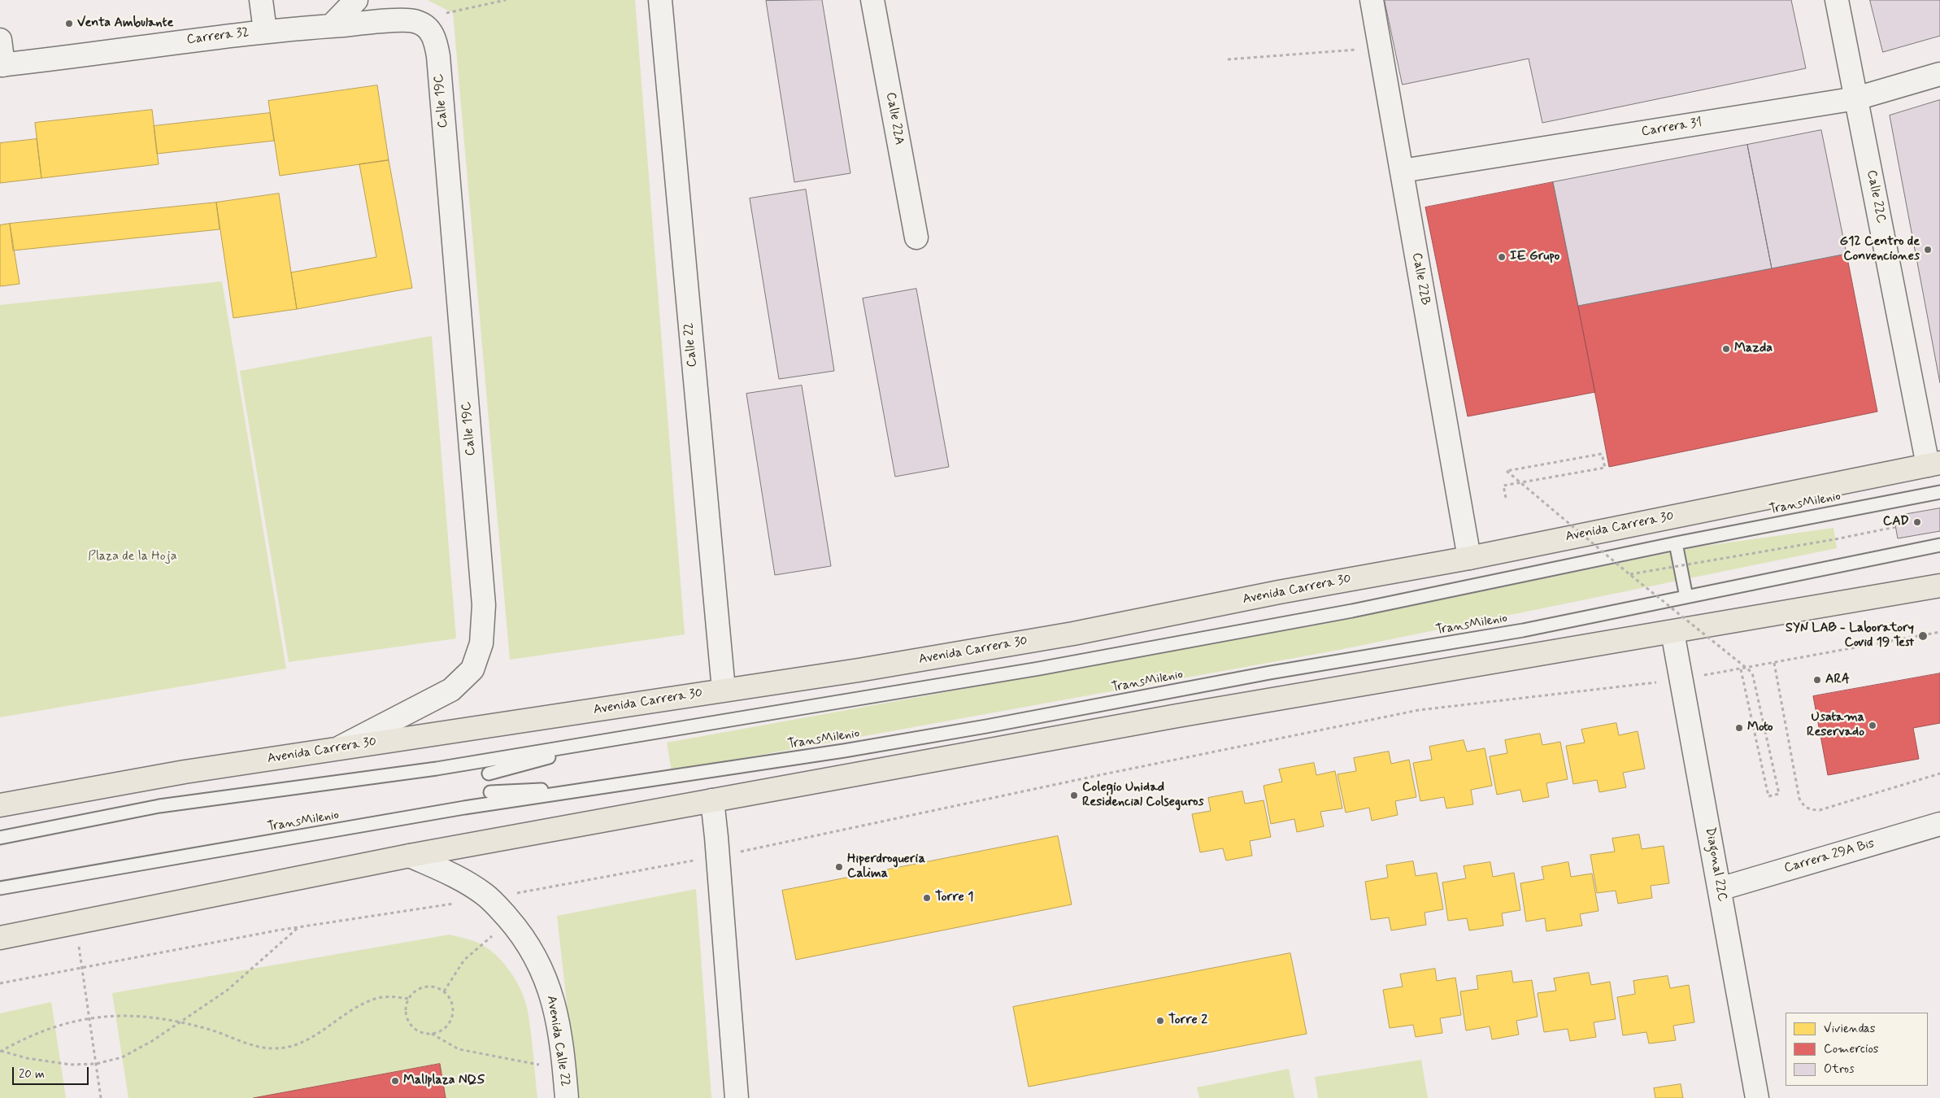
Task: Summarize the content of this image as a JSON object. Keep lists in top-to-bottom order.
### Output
{
  "streets": {
    "highway": ["Avenida Carrera 30"],
    "street": [
      "Carrera 32",
      "Calle 19C",
      "Calle 22A",
      "Carrera 31",
      "Calle 22C",
      "Calle 22B",
      "Calle 22",
      "Carrera 29A Bis",
      "Diagonal 22C",
      "Avenida Calle 22"
    ],
    "lane": ["TransMilenio"]
  },
  "crossings": [
    ["Carrera 32", "Calle 19C"],
    ["Calle 19C", "Avenida Carrera 30"],
    ["Carrera 31", "Calle 22C"],
    ["Carrera 31", "Calle 22B"],
    ["Calle 22C", "Avenida Carrera 30"],
    ["Calle 22B", "Avenida Carrera 30"],
    ["Calle 22", "Avenida Carrera 30"],
    ["Carrera 29A Bis", "Diagonal 22C"]
  ],
  "parks": ["Plaza de la Hoja"],
  "places": [
    "Venta Ambulante",
    "G12 Centro de Convenciones",
    "IE Grupo",
    "Mazda",
    "CAD",
    "SYN LAB - Laboratory Covid 19 Test",
    "ARA",
    "Usatama Reservado",
    "Moto",
    "Colegio Unidad Residencial Colseguros",
    "Hiperdrogueria Calima",
    "Torre 1",
    "Torre 2",
    "Mallplaza NQS"
  ],
  "legend": ["Viviendas", "Comercios", "Otros"],
  "scale_bar": "20 m"
}
